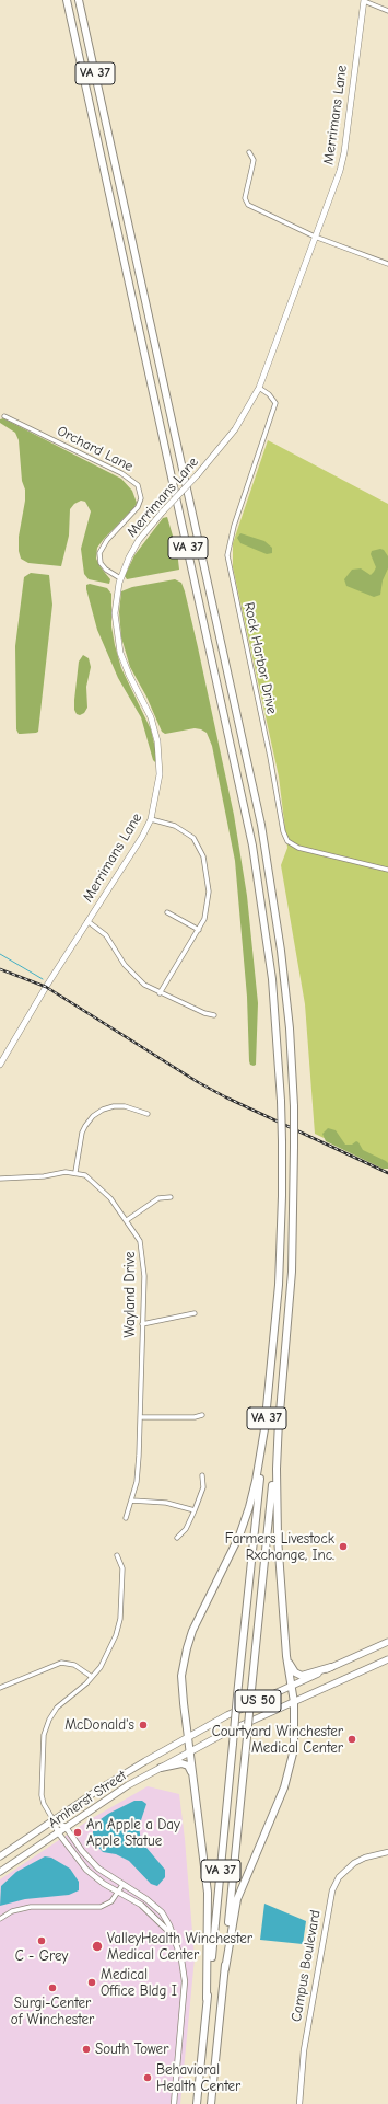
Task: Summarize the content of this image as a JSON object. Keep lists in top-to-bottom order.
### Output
{
  "streets": {
    "highway": ["VA 37"],
    "main road": ["Merrimans Lane", "US 50", "Amherst Street"],
    "street": [
      "Orchard Lane",
      "Rock Harbor Drive",
      "Wayland Drive",
      "Campus Boulevard"
    ]
  },
  "crossings": [
    ["Merrimans Lane", "Orchard Lane"],
    ["Merrimans Lane", "Rock Harbor Drive"],
    ["US 50", "Amherst Street"]
  ],
  "places": [
    "Farmers Livestock Rxchange, Inc.",
    "McDonald's",
    "Courtyard Winchester Medical Center",
    "An Apple a Day Apple Statue",
    "C - Grey",
    "ValleyHealth Winchester Medical Center",
    "Medical Office Bldg I",
    "Surgi-Center of Winchester",
    "South Tower",
    "Behavioral Health Center"
  ]
}
